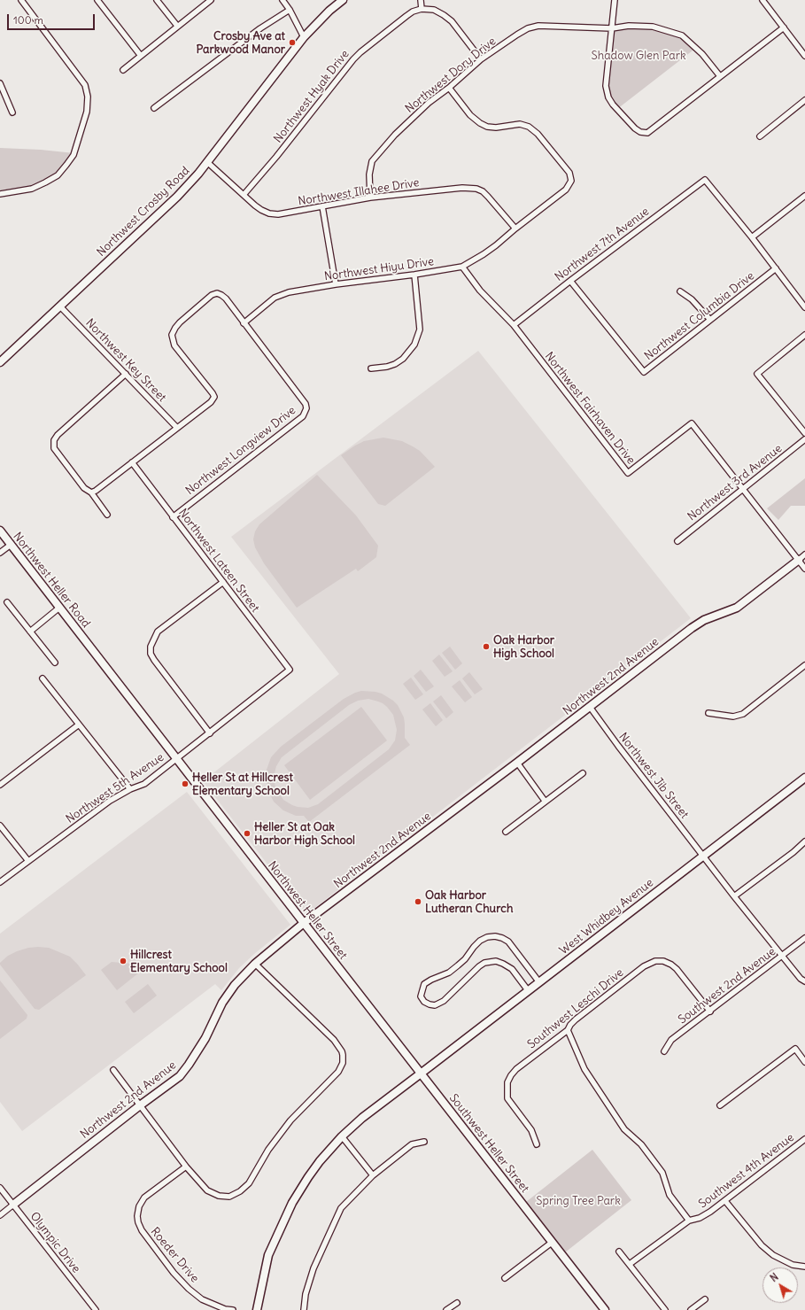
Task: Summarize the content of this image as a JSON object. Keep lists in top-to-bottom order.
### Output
{
  "streets": {
    "street": [
      "Northwest Dory Drive",
      "Northwest Hyak Drive",
      "Northwest Illahee Drive",
      "Northwest Crosby Road",
      "Northwest 7th Avenue",
      "Northwest Hiyu Drive",
      "Northwest Columbia Drive",
      "Northwest Key Street",
      "Northwest Fairhaven Drive",
      "Northwest Longview Drive",
      "Northwest 3rd Avenue",
      "Northwest Lateen Street",
      "Northwest Heller Road",
      "Northwest 2nd Avenue",
      "Northwest Jib Street",
      "Northwest 5th Avenue",
      "Northwest Heller Street",
      "West Whidbey Avenue",
      "Southwest 2nd Avenue",
      "Southwest Leschi Drive",
      "Southwest Heller Street",
      "Southwest 4th Avenue",
      "Olympic Drive",
      "Roeder Drive"
    ]
  },
  "crossings": [
    ["Northwest Dory Drive", "Northwest Illahee Drive"],
    ["Northwest Dory Drive", "Northwest Hiyu Drive"],
    ["Northwest Hyak Drive", "Northwest Illahee Drive"],
    ["Northwest Illahee Drive", "Northwest Crosby Road"],
    ["Northwest Illahee Drive", "Northwest Hiyu Drive"],
    ["Northwest Crosby Road", "Northwest Key Street"],
    ["Northwest 7th Avenue", "Northwest Columbia Drive"],
    ["Northwest 7th Avenue", "Northwest Fairhaven Drive"],
    ["Northwest Hiyu Drive", "Northwest Fairhaven Drive"],
    ["Northwest Hiyu Drive", "Northwest Longview Drive"],
    ["Northwest Key Street", "Northwest Longview Drive"],
    ["Northwest Fairhaven Drive", "Northwest 3rd Avenue"],
    ["Northwest Fairhaven Drive", "Northwest 2nd Avenue"],
    ["Northwest Longview Drive", "Northwest Lateen Street"],
    ["Northwest Lateen Street", "Northwest 5th Avenue"],
    ["Northwest Heller Road", "Northwest Heller Street"],
    ["Northwest 2nd Avenue", "Northwest Jib Street"],
    ["Northwest 2nd Avenue", "Northwest Heller Street"],
    ["Northwest 2nd Avenue", "Olympic Drive"],
    ["Northwest Jib Street", "West Whidbey Avenue"],
    ["Northwest Jib Street", "Southwest 2nd Avenue"],
    ["Northwest 5th Avenue", "Northwest Heller Street"],
    ["Northwest Heller Street", "West Whidbey Avenue"],
    ["Northwest Heller Street", "Southwest Heller Street"],
    ["West Whidbey Avenue", "Southwest Heller Street"],
    ["Southwest 2nd Avenue", "Southwest Leschi Drive"]
  ],
  "parks": ["Shadow Glen Park", "Spring Tree Park"],
  "places": [
    "Crosby Ave at Parkwood Manor",
    "Oak Harbor High School",
    "Heller St at Hillcrest Elementary School",
    "Heller St at Oak Harbor High School",
    "Oak Harbor Lutheran Church",
    "Hillcrest Elementary School"
  ],
  "scale_bar": "100 m",
  "north": "top left"
}
